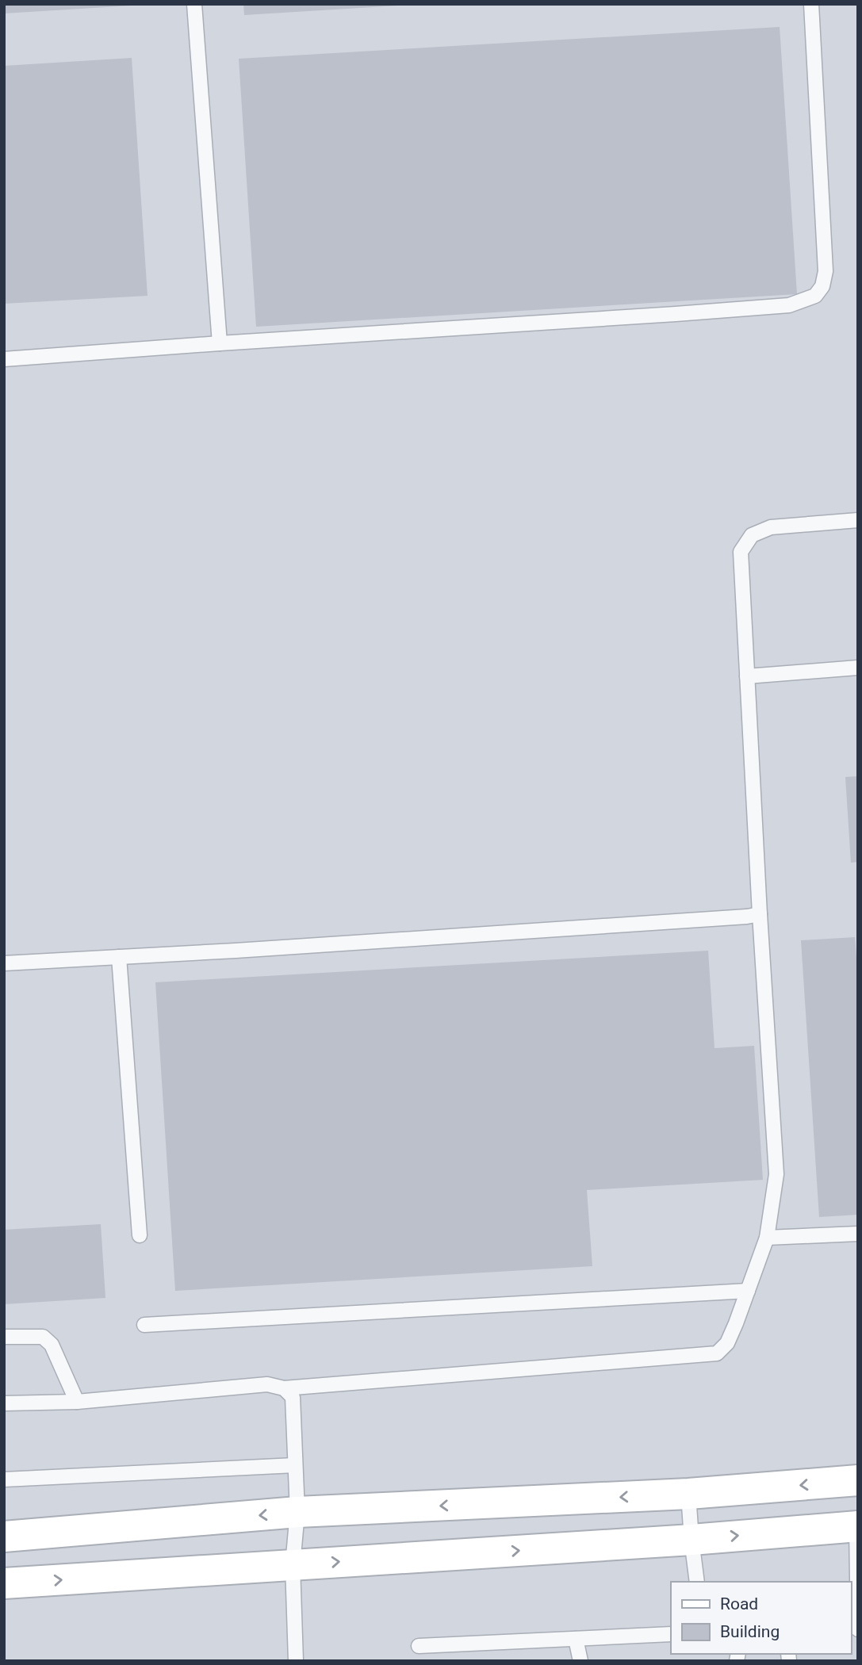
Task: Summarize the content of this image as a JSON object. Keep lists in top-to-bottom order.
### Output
{
  "legend": ["Road", "Building"]
}
